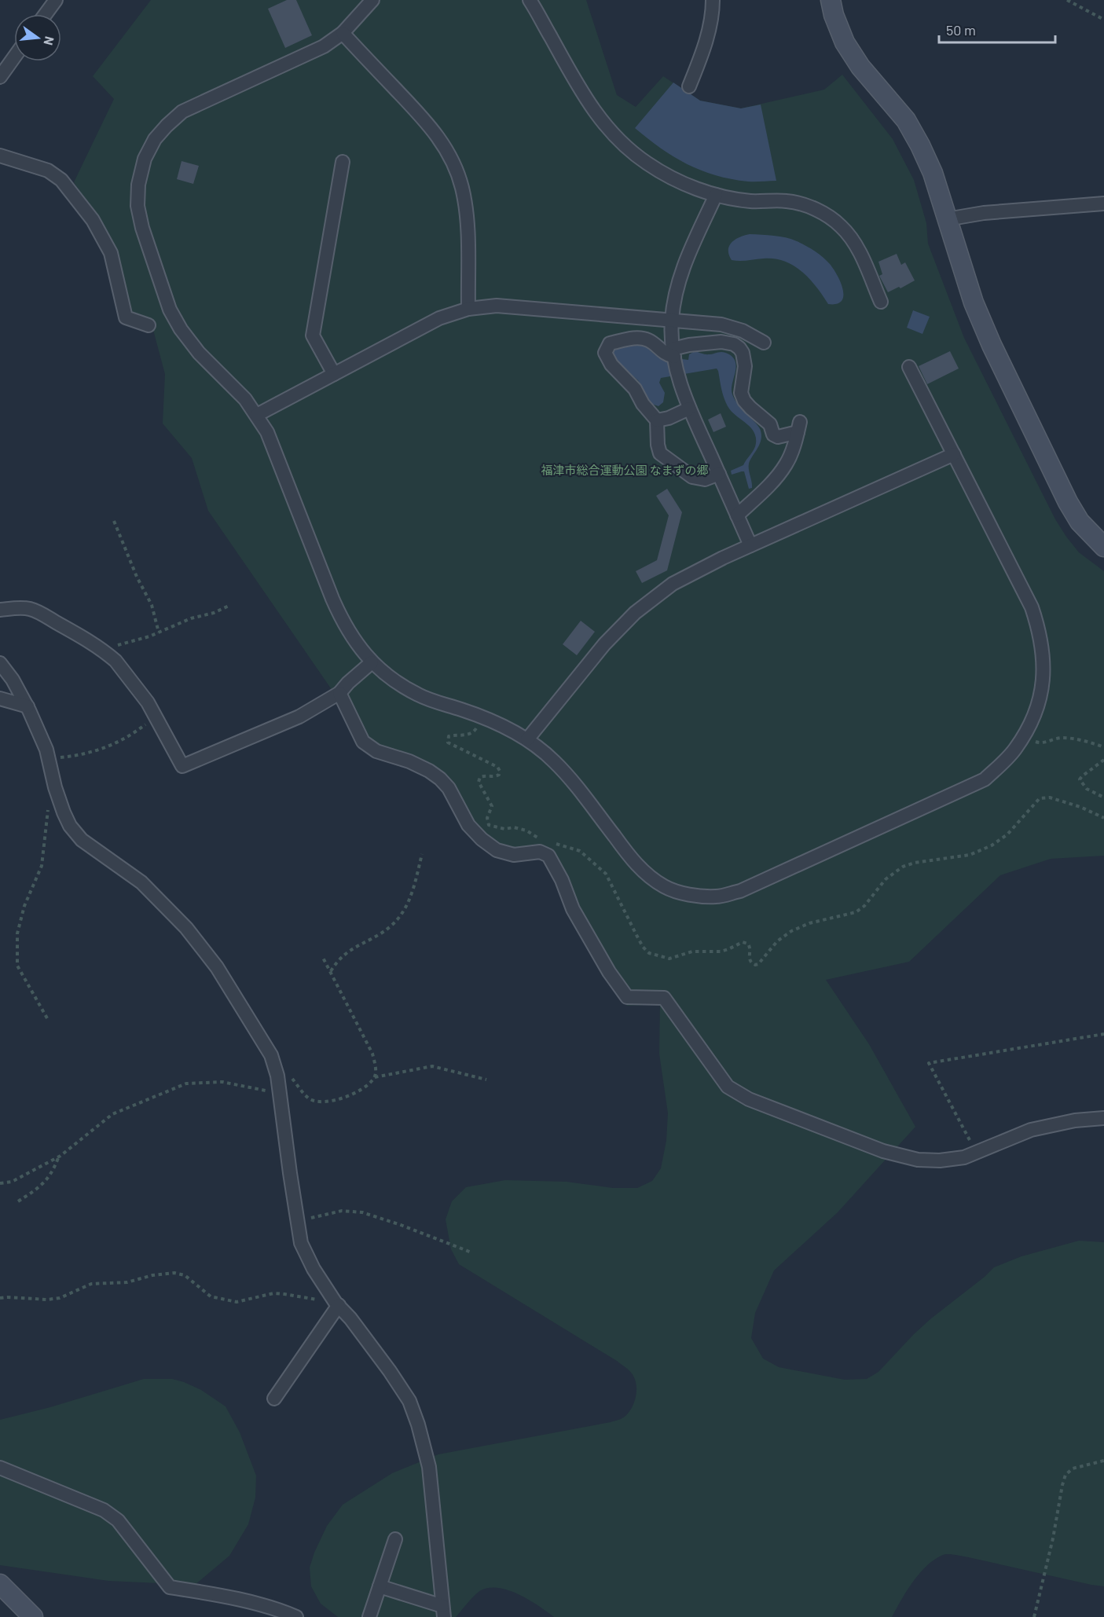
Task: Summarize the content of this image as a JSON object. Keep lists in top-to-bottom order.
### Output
{
  "parks": ["福津市総合運動公園 なまずの郷"],
  "scale_bar": "50 m",
  "north": "right"
}
